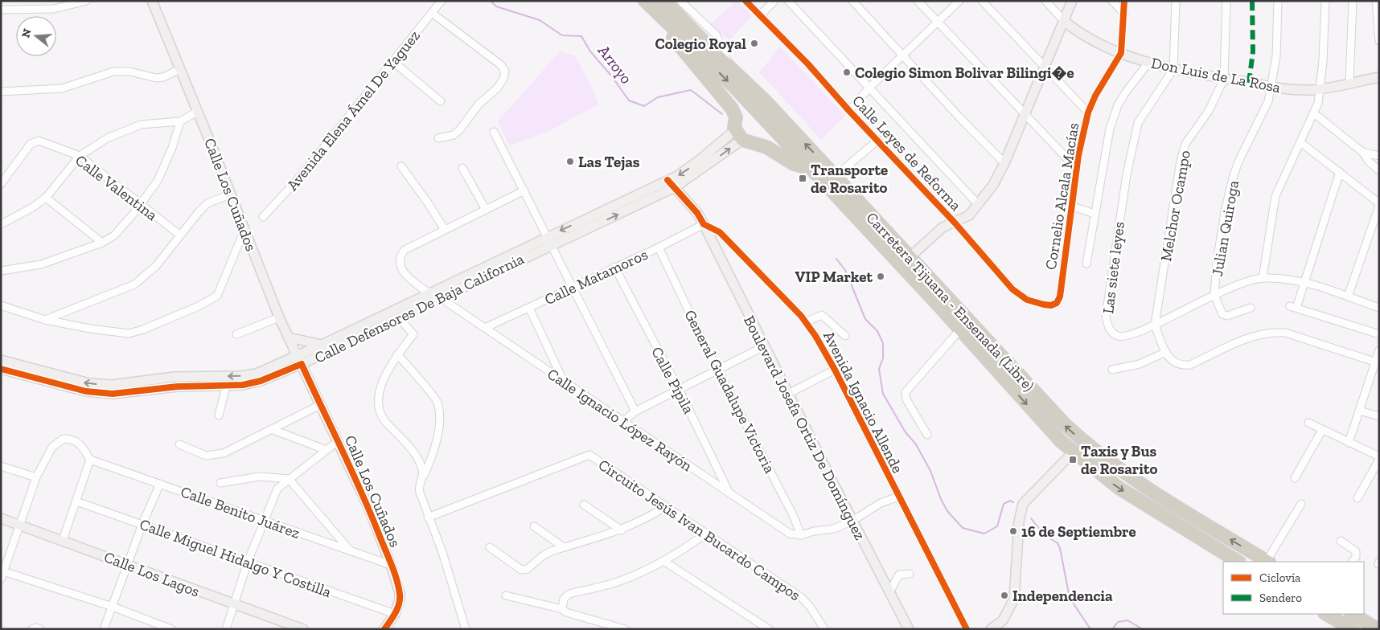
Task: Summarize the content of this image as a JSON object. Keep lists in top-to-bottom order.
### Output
{
  "streets": {
    "highway": ["Carretera Tijuana - Ensenada (Libre)"],
    "street": [
      "Don Luis de La Rosa",
      "Avenida Elena Ámel De Yaguez",
      "Calle Leyes de Reforma",
      "Calle Valentina",
      "Calle Los Cuñados",
      "Cornelio Alcala Macías",
      "Melchor Ocampo",
      "Julian Quiroga",
      "Las siete leyes",
      "Calle Matamoros",
      "Calle Defensores De Baja California",
      "Calle Pípila",
      "General Guadalupe Victoria",
      "Avenida Ignacio Allende",
      "Calle Ignacio López Rayón",
      "Boulevard Josefa Ortiz De Domínguez",
      "Calle Benito Juárez",
      "Circuito Jesús Ivan Bucardo Campos",
      "Calle Miguel Hidalgo Y Costilla",
      "Calle Los Lagos"
    ]
  },
  "crossings": [
    ["Don Luis de La Rosa", "Cornelio Alcala Macías"],
    ["Don Luis de La Rosa", "Melchor Ocampo"],
    ["Don Luis de La Rosa", "Julian Quiroga"],
    ["Don Luis de La Rosa", "Las siete leyes"],
    ["Calle Leyes de Reforma", "Cornelio Alcala Macías"],
    ["Calle Los Cuñados", "Calle Defensores De Baja California"],
    ["Calle Los Cuñados", "Calle Benito Juárez"],
    ["Calle Los Cuñados", "Calle Miguel Hidalgo Y Costilla"],
    ["Melchor Ocampo", "Las siete leyes"],
    ["Julian Quiroga", "Las siete leyes"],
    ["Calle Matamoros", "Calle Pípila"],
    ["Calle Matamoros", "General Guadalupe Victoria"],
    ["Calle Matamoros", "Avenida Ignacio Allende"],
    ["Calle Matamoros", "Calle Ignacio López Rayón"],
    ["Calle Matamoros", "Boulevard Josefa Ortiz De Domínguez"],
    ["Calle Defensores De Baja California", "Avenida Ignacio Allende"],
    ["Calle Defensores De Baja California", "Calle Ignacio López Rayón"],
    ["Calle Pípila", "Calle Ignacio López Rayón"],
    ["General Guadalupe Victoria", "Calle Ignacio López Rayón"],
    ["Avenida Ignacio Allende", "Boulevard Josefa Ortiz De Domínguez"]
  ],
  "water": ["Arroyo"],
  "places": {
    "other": [
      "Colegio Royal",
      "Colegio Simon Bolivar Bilingi�e",
      "Las Tejas",
      "VIP Market",
      "16 de Septiembre",
      "Independencia"
    ],
    "transit": ["Transporte de Rosarito", "Taxis y Bus de Rosarito"]
  },
  "legend": ["Ciclovía", "Sendero"],
  "north": "left"
}
